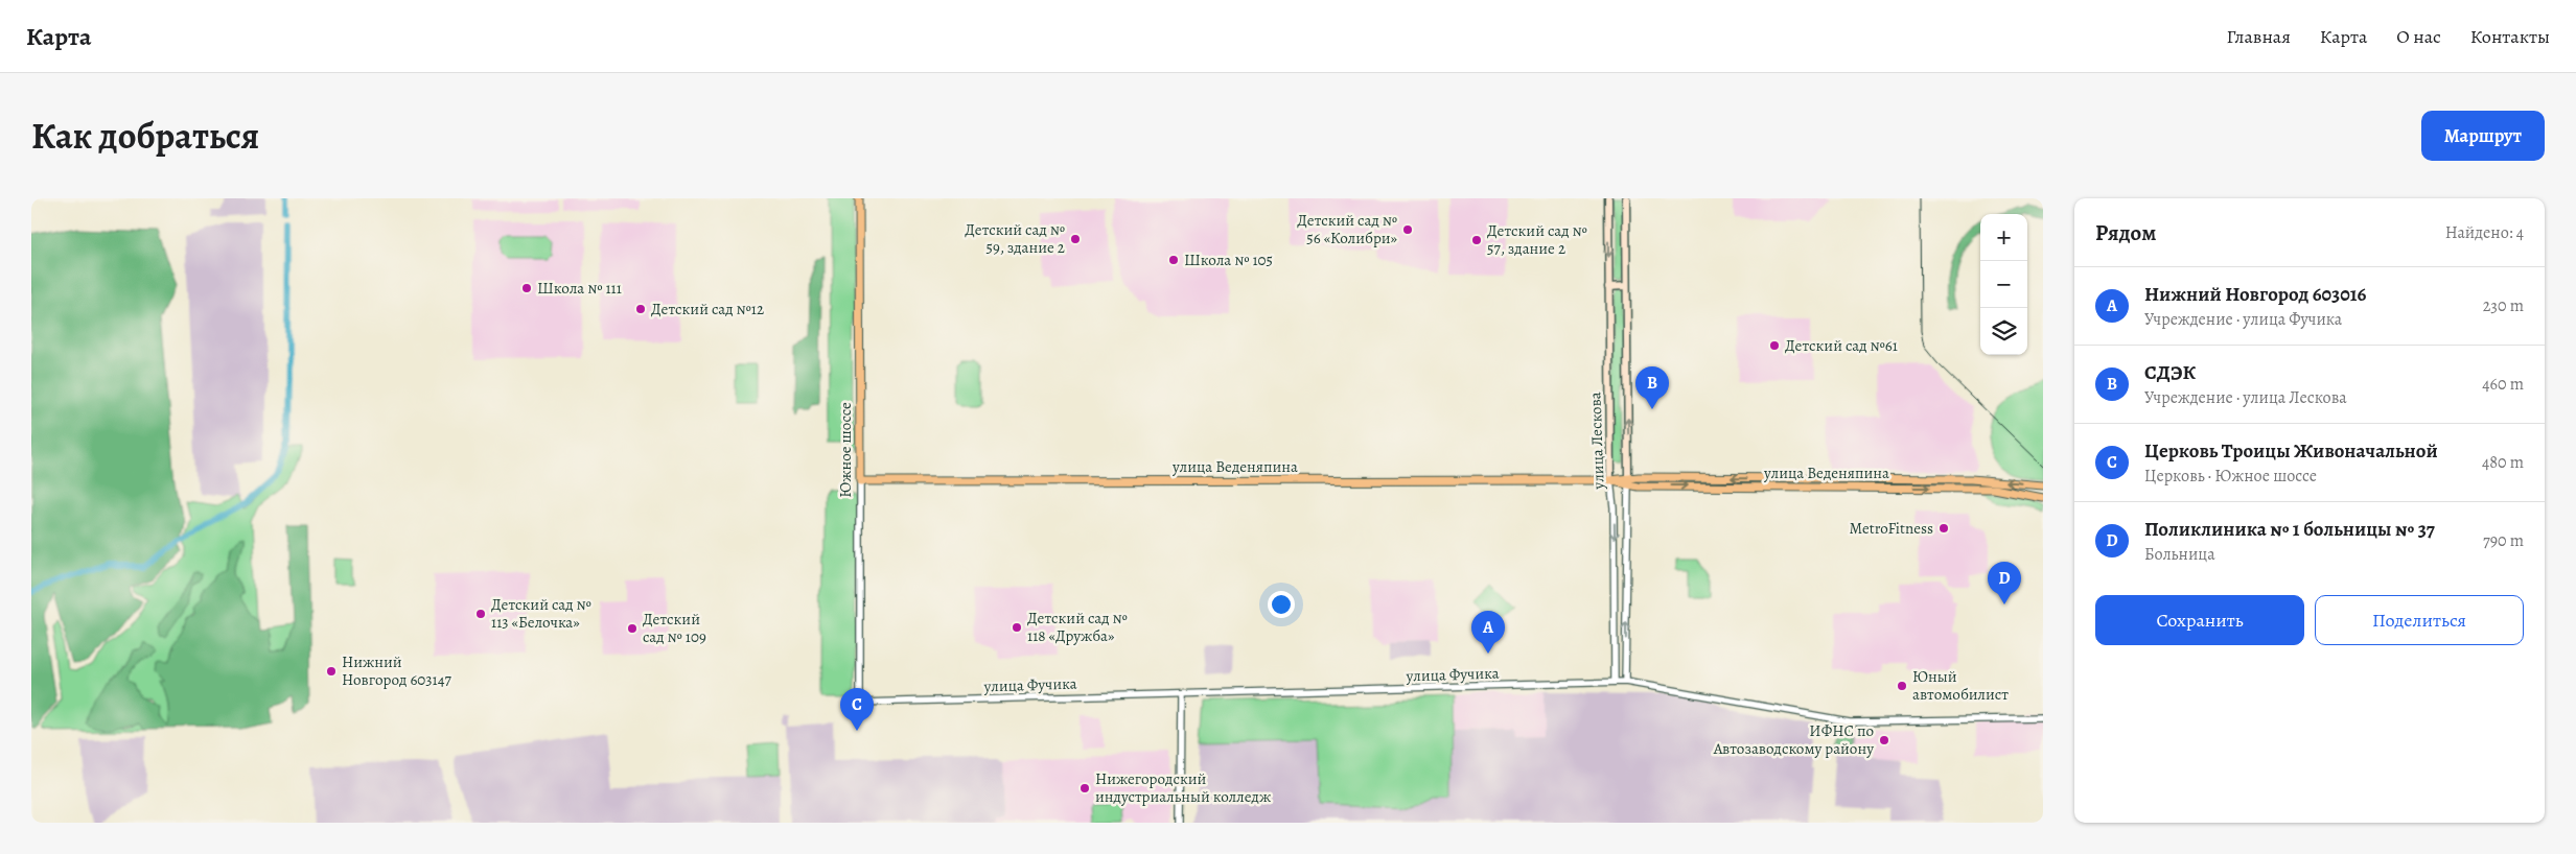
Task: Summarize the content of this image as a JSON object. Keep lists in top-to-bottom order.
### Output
{
  "streets": {
    "main road": ["улица Лескова", "Южное шоссе", "улица Веденяпина"],
    "street": ["улица Фучика"]
  },
  "crossings": [
    ["улица Лескова", "улица Веденяпина"],
    ["улица Лескова", "улица Фучика"],
    ["Южное шоссе", "улица Веденяпина"],
    ["Южное шоссе", "улица Фучика"]
  ],
  "places": [
    "Детский сад № 56 «Колибри»",
    "Детский сад № 59, здание 2",
    "Детский сад № 57, здание 2",
    "Школа № 105",
    "Школа № 111",
    "Детский сад №12",
    "Детский сад №61",
    "MetroFitness",
    "Детский сад № 113 «Белочка»",
    "Детский сад № 118 «Дружба»",
    "Детский сад № 109",
    "Нижний Новгород 603147",
    "Юный автомобилист",
    "ИФНС по Автозаводскому району",
    "Нижегородский индустриальный колледж"
  ],
  "page": {
    "header": "Карта",
    "nav": [
      "Главная",
      "Карта",
      "О нас",
      "Контакты"
    ],
    "title": "Как добраться",
    "buttons": [
      "Маршрут",
      ["Сохранить", "Поделиться"]
    ],
    "heading": ["Рядом", "Найдено: 4"],
    "map_buttons": ["+", "−"],
    "list": [
      {
        "mark": "A",
        "name": "Нижний Новгород 603016",
        "note": "Учреждение · улица Фучика",
        "value": "230 m"
      },
      {
        "mark": "B",
        "name": "СДЭК",
        "note": "Учреждение · улица Лескова",
        "value": "460 m"
      },
      {
        "mark": "C",
        "name": "Церковь Троицы Живоначальной",
        "note": "Церковь · Южное шоссе",
        "value": "480 m"
      },
      {
        "mark": "D",
        "name": "Поликлиника № 1 больницы № 37",
        "note": "Больница",
        "value": "790 m"
      }
    ],
    "pins": [
      "B",
      "D",
      "A",
      "C"
    ]
  }
}
